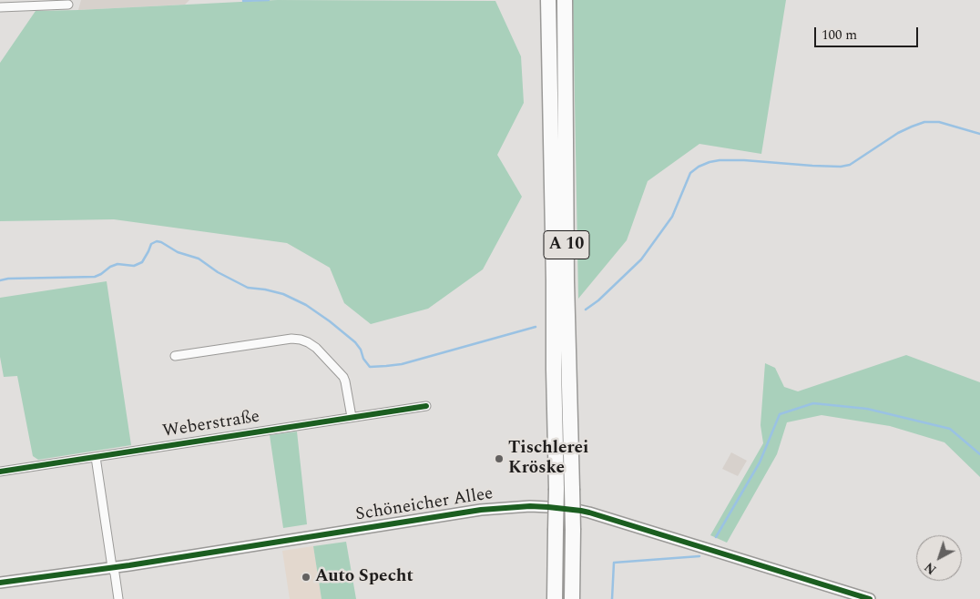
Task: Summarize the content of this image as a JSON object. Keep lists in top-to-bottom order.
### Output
{
  "streets": {
    "highway": ["A 10"],
    "street": ["Weberstraße", "Schöneicher Allee"]
  },
  "places": ["Tischlerei Kröske", "Auto Specht"],
  "scale_bar": "100 m",
  "north": "bottom left"
}
